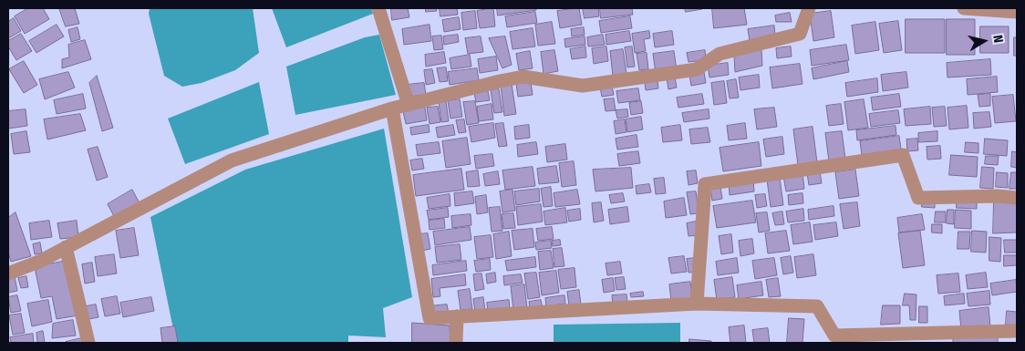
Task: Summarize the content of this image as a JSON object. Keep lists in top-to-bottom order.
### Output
{
  "north": "right"
}
